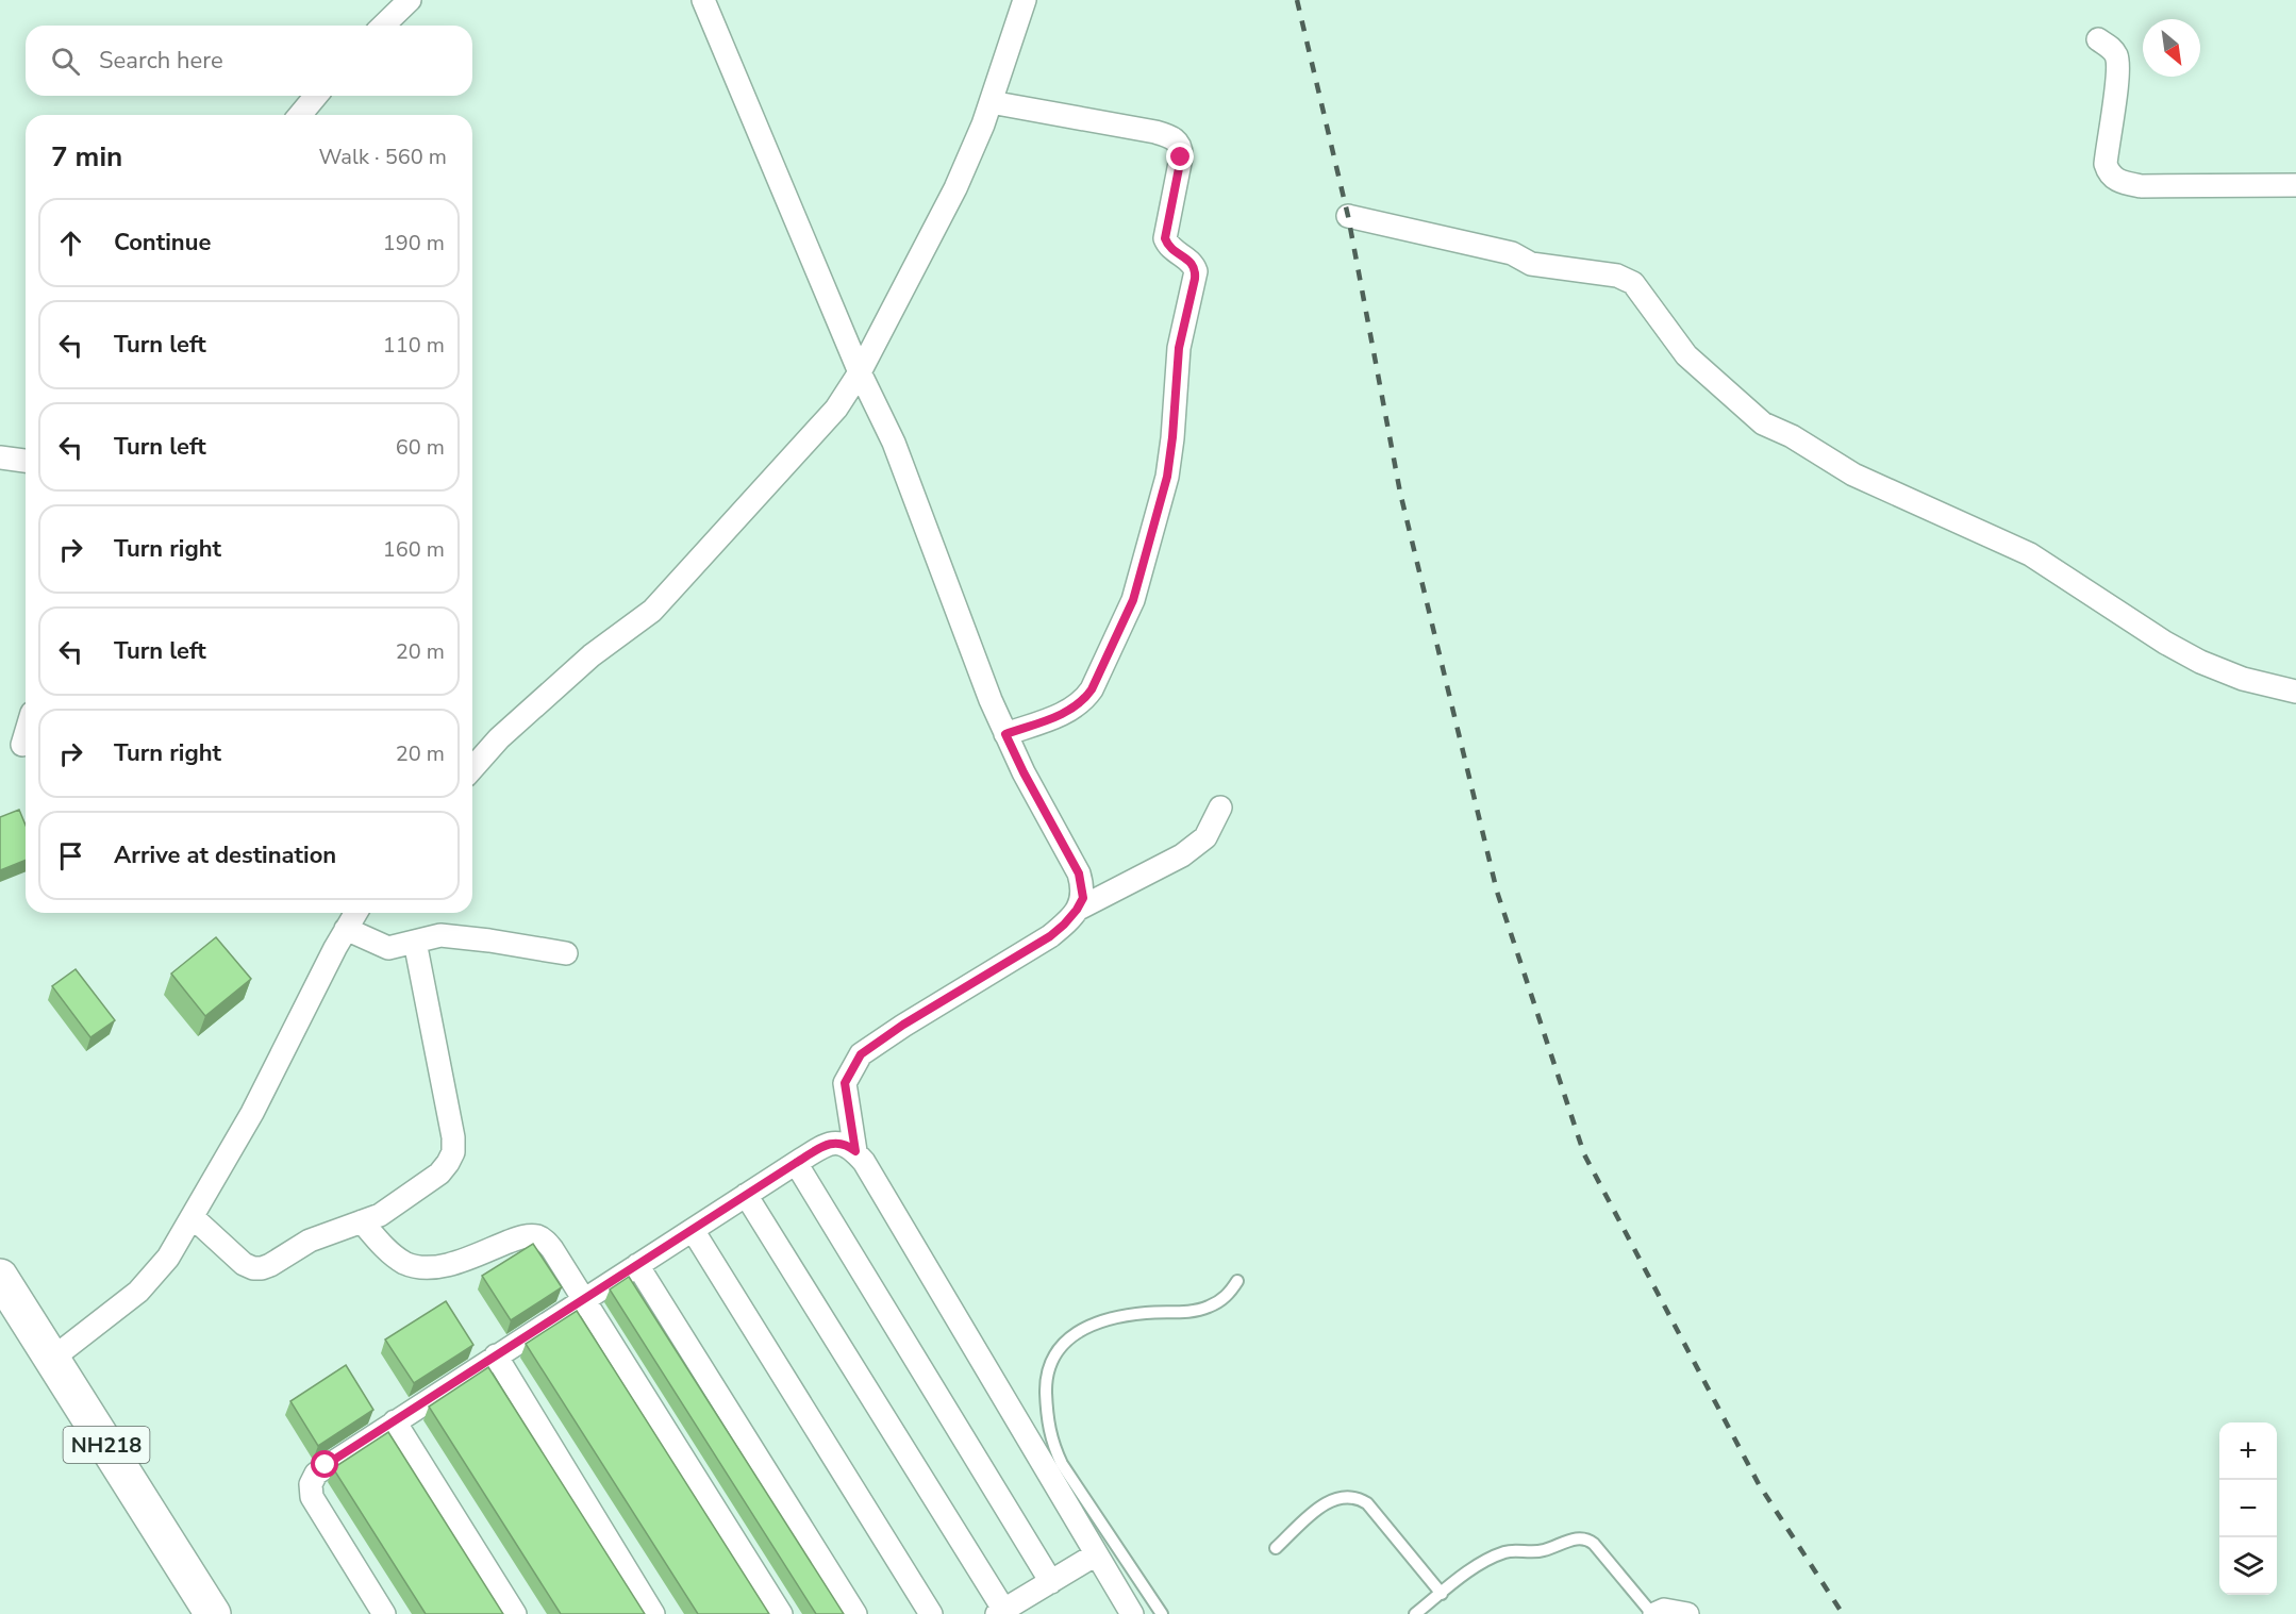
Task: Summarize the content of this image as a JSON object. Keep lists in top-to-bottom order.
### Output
{
  "streets": {
    "highway": ["NH218"]
  },
  "north": "bottom right",
  "page": {
    "search": "Search here",
    "heading": ["7 min", "Walk · 560 m"],
    "list": [
      ["Continue", "190 m"],
      ["Turn left", "110 m"],
      ["Turn left", "60 m"],
      ["Turn right", "160 m"],
      ["Turn left", "20 m"],
      ["Turn right", "20 m"],
      "Arrive at destination"
    ],
    "map_buttons": ["+", "−"]
  }
}
